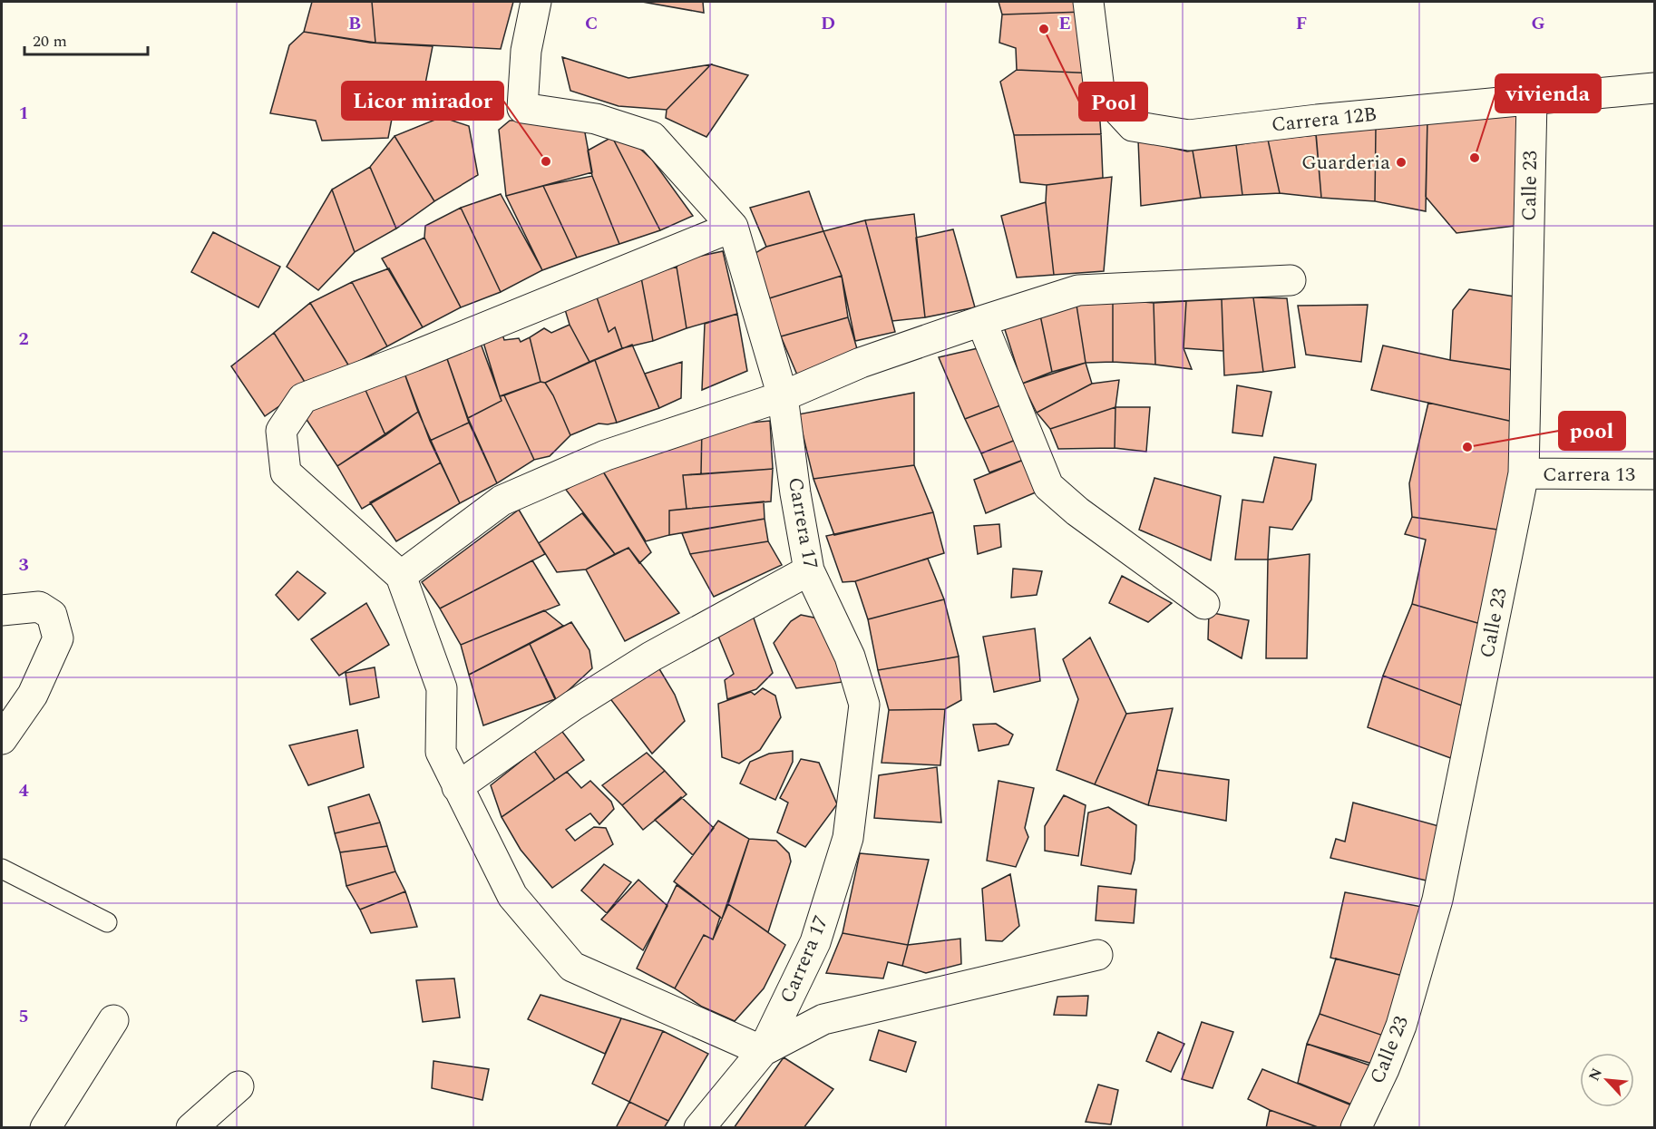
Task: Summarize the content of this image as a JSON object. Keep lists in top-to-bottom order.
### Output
{
  "streets": {
    "street": [
      "Carrera 12B",
      "Calle 23",
      "Carrera 13",
      "Carrera 17"
    ]
  },
  "crossings": [
    ["Carrera 12B", "Calle 23"],
    ["Calle 23", "Carrera 13"]
  ],
  "places": [
    "Pool",
    "vivienda",
    "Licor mirador",
    "Guarderia",
    "pool"
  ],
  "scale_bar": "20 m",
  "north": "top left",
  "grid": {
    "columns": [
      "B",
      "C",
      "D",
      "E",
      "F",
      "G"
    ],
    "rows": [
      "1",
      "2",
      "3",
      "4",
      "5"
    ]
  }
}
